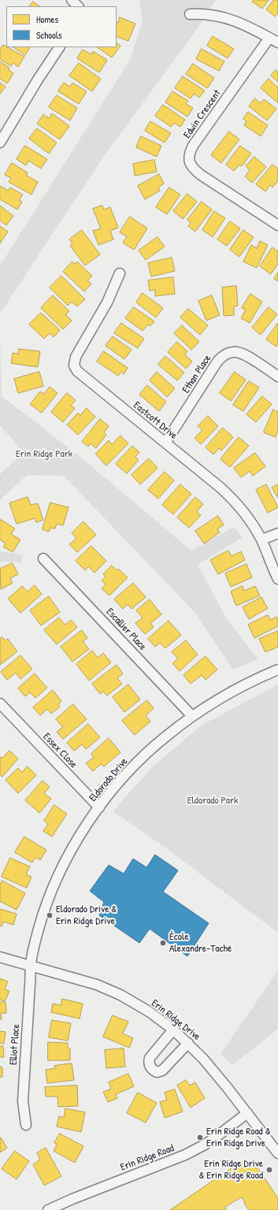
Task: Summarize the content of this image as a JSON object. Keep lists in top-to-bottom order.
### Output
{
  "streets": {
    "street": [
      "Edwin Crescent",
      "Ethan Place",
      "Eastcott Drive",
      "Escallier Place",
      "Essex Close",
      "Eldorado Drive",
      "Erin Ridge Drive",
      "Elliot Place",
      "Erin Ridge Road"
    ]
  },
  "crossings": [
    ["Ethan Place", "Eastcott Drive"],
    ["Escallier Place", "Eldorado Drive"],
    ["Essex Close", "Eldorado Drive"],
    ["Eldorado Drive", "Erin Ridge Drive"],
    ["Eldorado Drive", "Elliot Place"],
    ["Erin Ridge Drive", "Elliot Place"],
    ["Erin Ridge Drive", "Erin Ridge Road"]
  ],
  "parks": ["Erin Ridge Park", "Eldorado Park"],
  "places": [
    "Eldorado Drive & Erin Ridge Drive",
    "École Alexandre-Taché",
    "Erin Ridge Road & Erin Ridge Drive",
    "Erin Ridge Drive & Erin Ridge Road"
  ],
  "legend": ["Homes", "Schools"]
}
